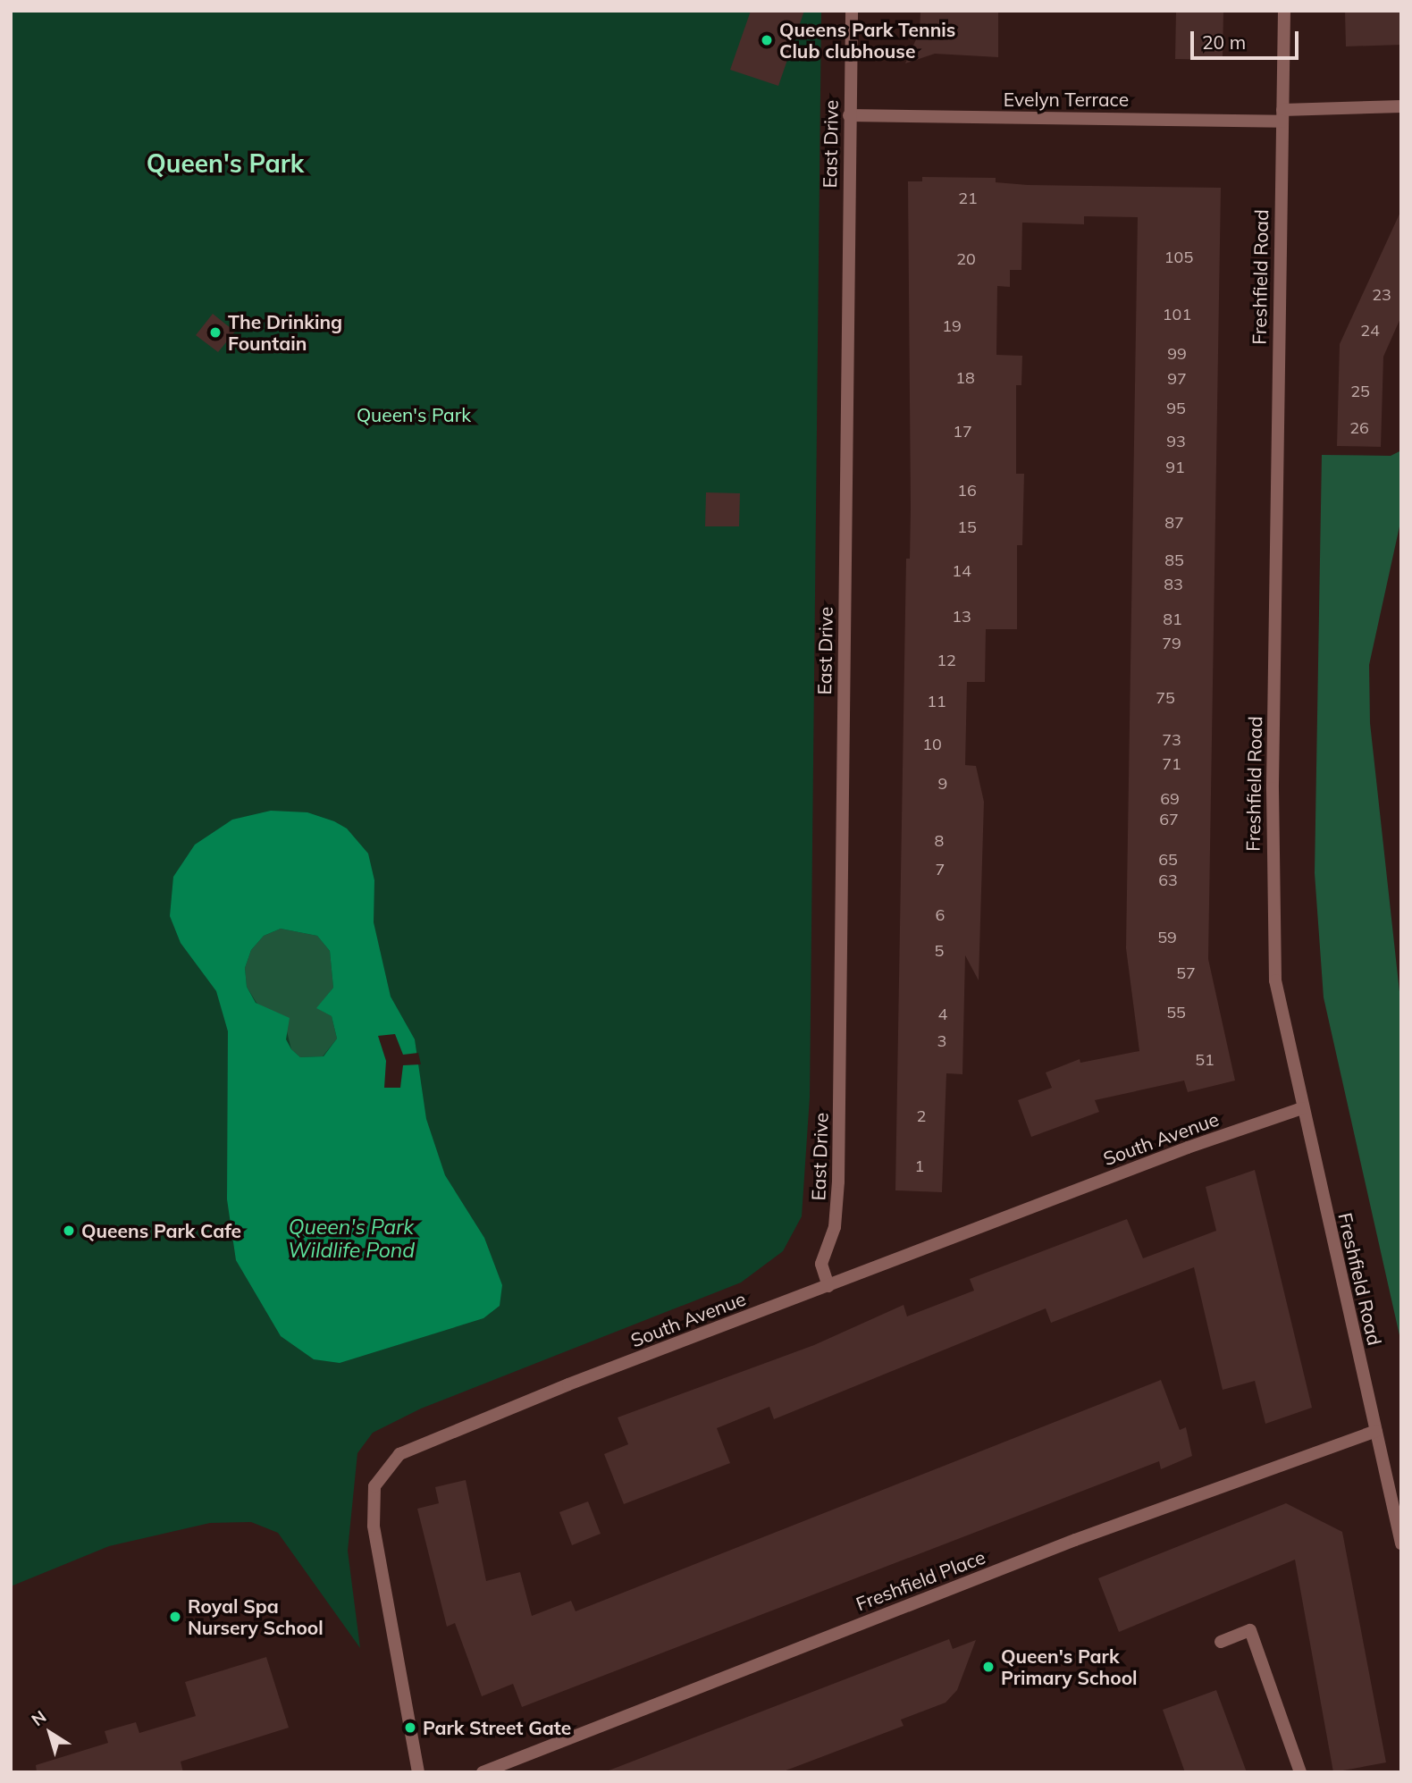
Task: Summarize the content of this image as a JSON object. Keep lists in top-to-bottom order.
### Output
{
  "streets": {
    "street": [
      "Evelyn Terrace",
      "East Drive",
      "Freshfield Road",
      "South Avenue",
      "Freshfield Place"
    ]
  },
  "crossings": [
    ["Evelyn Terrace", "East Drive"],
    ["Evelyn Terrace", "Freshfield Road"],
    ["East Drive", "South Avenue"],
    ["Freshfield Road", "South Avenue"],
    ["Freshfield Road", "Freshfield Place"]
  ],
  "districts": ["Queen's Park"],
  "water": ["Queen's Park Wildlife Pond"],
  "parks": ["Queen's Park"],
  "places": [
    "Queens Park Tennis Club clubhouse",
    "The Drinking Fountain",
    "Queens Park Cafe",
    "Royal Spa Nursery School",
    "Queen's Park Primary School",
    "Park Street Gate"
  ],
  "house_numbers": [
    "21",
    "105",
    "20",
    "23",
    "101",
    "19",
    "24",
    "99",
    "18",
    "97",
    "25",
    "95",
    "26",
    "17",
    "93",
    "91",
    "16",
    "87",
    "15",
    "85",
    "14",
    "83",
    "13",
    "81",
    "79",
    "12",
    "75",
    "11",
    "73",
    "10",
    "71",
    "9",
    "69",
    "67",
    "8",
    "65",
    "7",
    "63",
    "6",
    "59",
    "5",
    "57",
    "55",
    "4",
    "3",
    "51",
    "2",
    "1"
  ],
  "scale_bar": "20 m",
  "north": "top left"
}
